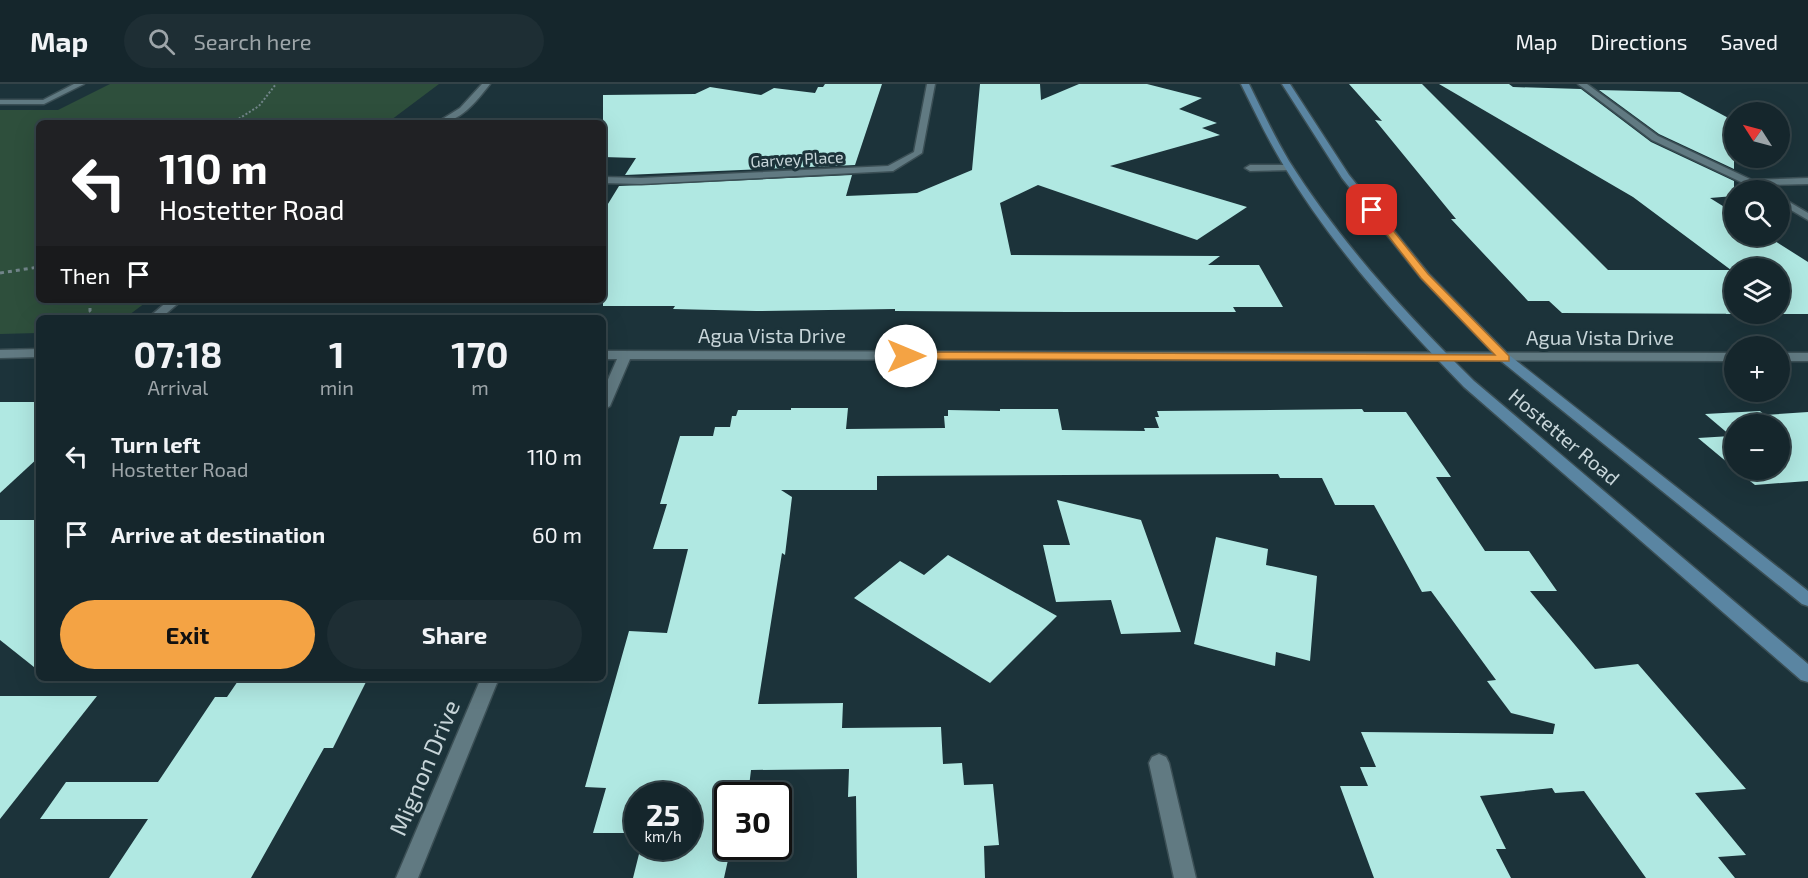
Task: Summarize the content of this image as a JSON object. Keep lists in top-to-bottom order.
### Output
{
  "streets": {
    "main road": ["Hostetter Road"],
    "street": ["Garvey Place", "Agua Vista Drive", "Mignon Drive"]
  },
  "crossings": [
    ["Agua Vista Drive", "Hostetter Road"]
  ],
  "north": "top left",
  "page": {
    "header": "Map",
    "search": "Search here",
    "nav": ["Map", "Directions", "Saved"],
    "map_buttons": ["+", "−"],
    "turn": ["110 m", "Hostetter Road"],
    "then": "Then",
    "eta": [
      "07:18",
      "Arrival",
      "1",
      "min",
      "170",
      "m"
    ],
    "list": [
      {
        "name": "Turn left",
        "note": "Hostetter Road",
        "value": "110 m"
      },
      {
        "name": "Arrive at destination",
        "value": "60 m"
      }
    ],
    "buttons": ["Exit", "Share"],
    "speed": "25 km/h",
    "limit": "30"
  }
}
